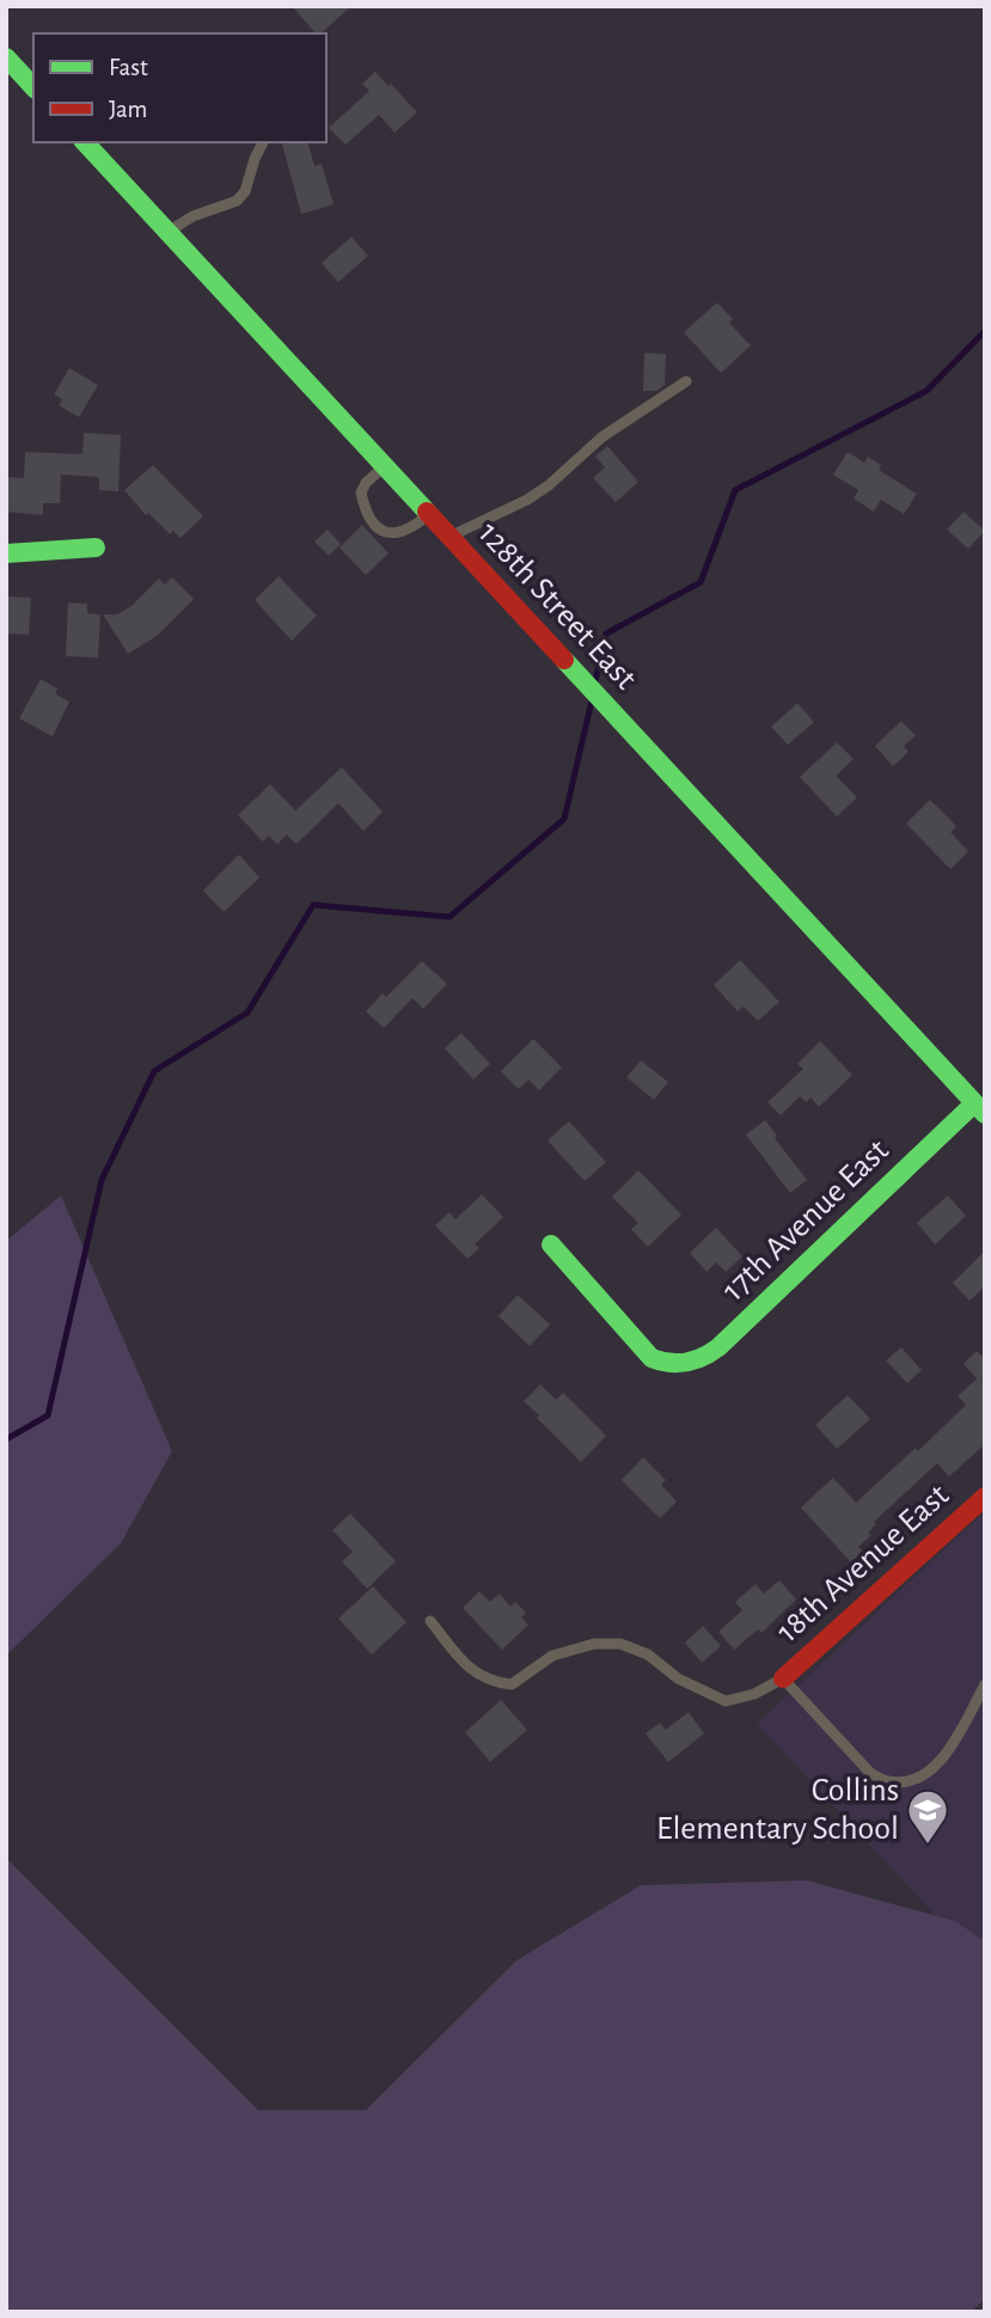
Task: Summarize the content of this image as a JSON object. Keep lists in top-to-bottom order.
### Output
{
  "streets": {
    "street": ["128th Street East", "17th Avenue East", "18th Avenue East"]
  },
  "crossings": [
    ["128th Street East", "17th Avenue East"]
  ],
  "places": {
    "school or university": ["Collins Elementary School"]
  },
  "legend": ["Fast", "Jam"]
}
